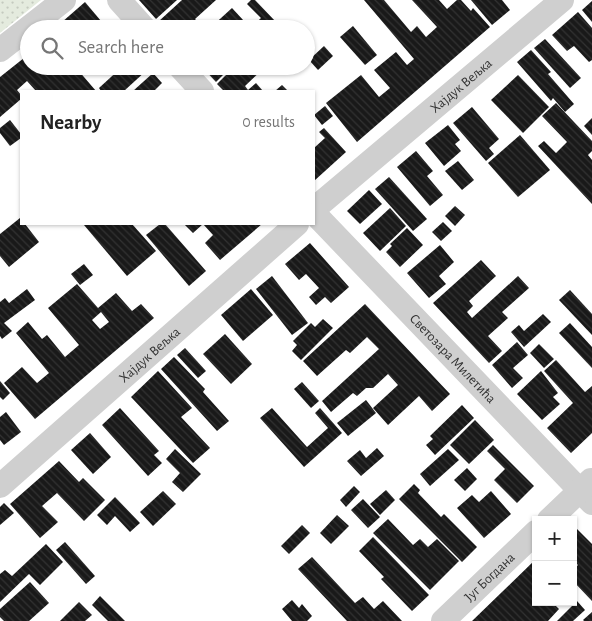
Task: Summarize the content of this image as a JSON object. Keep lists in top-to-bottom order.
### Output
{
  "streets": {
    "street": ["Хајдук Вељка", "Светозара Милетића", "Југ Богдана"]
  },
  "page": {
    "search": "Search here",
    "heading": ["Nearby", "0 results"],
    "map_buttons": ["+", "−"]
  }
}
